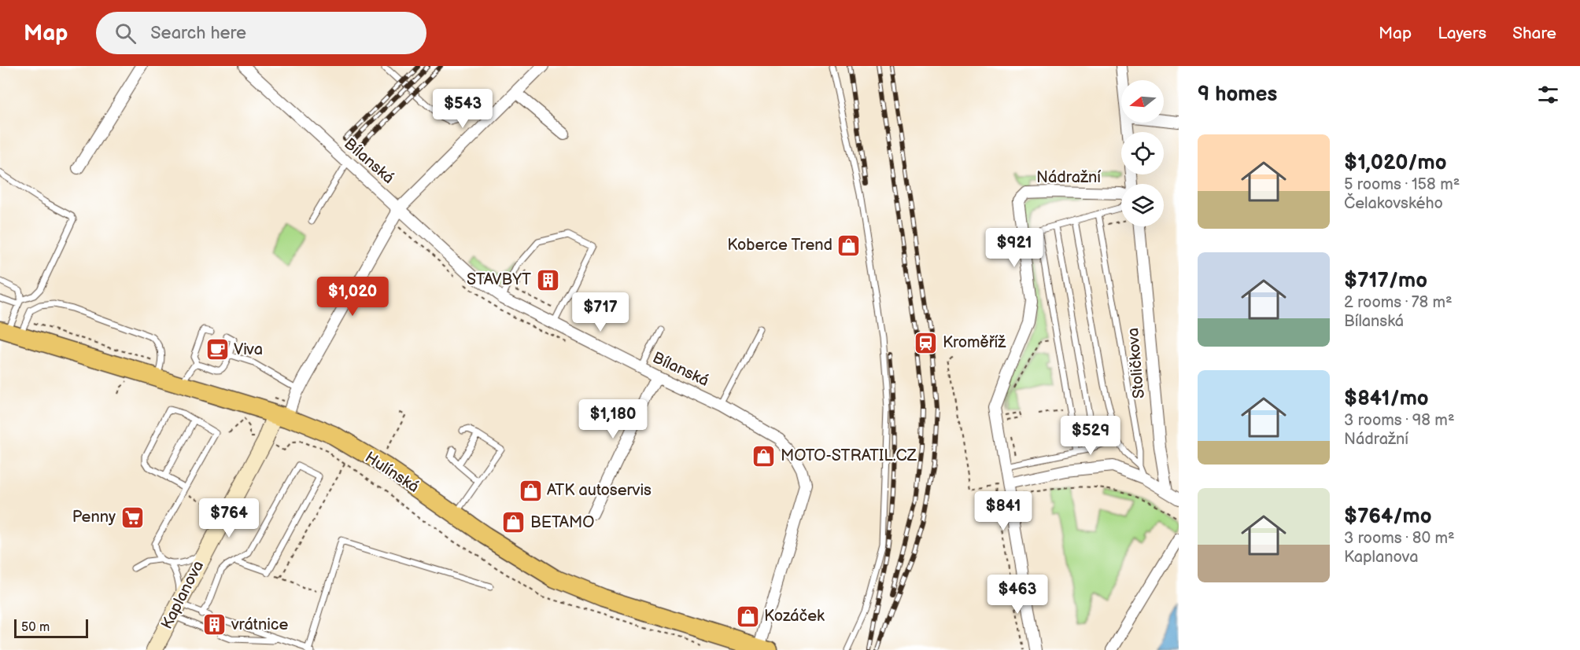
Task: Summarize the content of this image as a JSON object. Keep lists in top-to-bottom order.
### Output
{
  "streets": {
    "main road": ["Hulínská", "Kaplanova"],
    "street": ["Bílanská", "Nádražní", "Stoličkova"]
  },
  "crossings": [
    ["Bílanská", "Hulínská"],
    ["Hulínská", "Kaplanova"]
  ],
  "places": {
    "shop": [
      "Koberce Trend",
      "MOTO-STRATIL.CZ",
      "ATK autoservis",
      "BETAMO",
      "Kozáček"
    ],
    "building": ["STAVBYT", "vrátnice"],
    "station": ["Kroměříž"],
    "cafe": ["Viva"],
    "supermarket": ["Penny"]
  },
  "scale_bar": "50 m",
  "north": "left",
  "page": {
    "header": "Map",
    "search": "Search here",
    "nav": ["Map", "Layers", "Share"],
    "heading": "9 homes",
    "price": [
      "$543",
      "$921",
      "$1,020",
      "$717",
      "$1,180",
      "$529",
      "$841",
      "$764",
      "$463"
    ],
    "list": [
      {
        "name": "$1,020/mo",
        "note": "5 rooms · 158 m² · Čelakovského"
      },
      {
        "name": "$717/mo",
        "note": "2 rooms · 78 m² · Bílanská"
      },
      {
        "name": "$841/mo",
        "note": "3 rooms · 98 m² · Nádražní"
      },
      {
        "name": "$764/mo",
        "note": "3 rooms · 80 m² · Kaplanova"
      }
    ],
    "scale": "50 m"
  }
}
